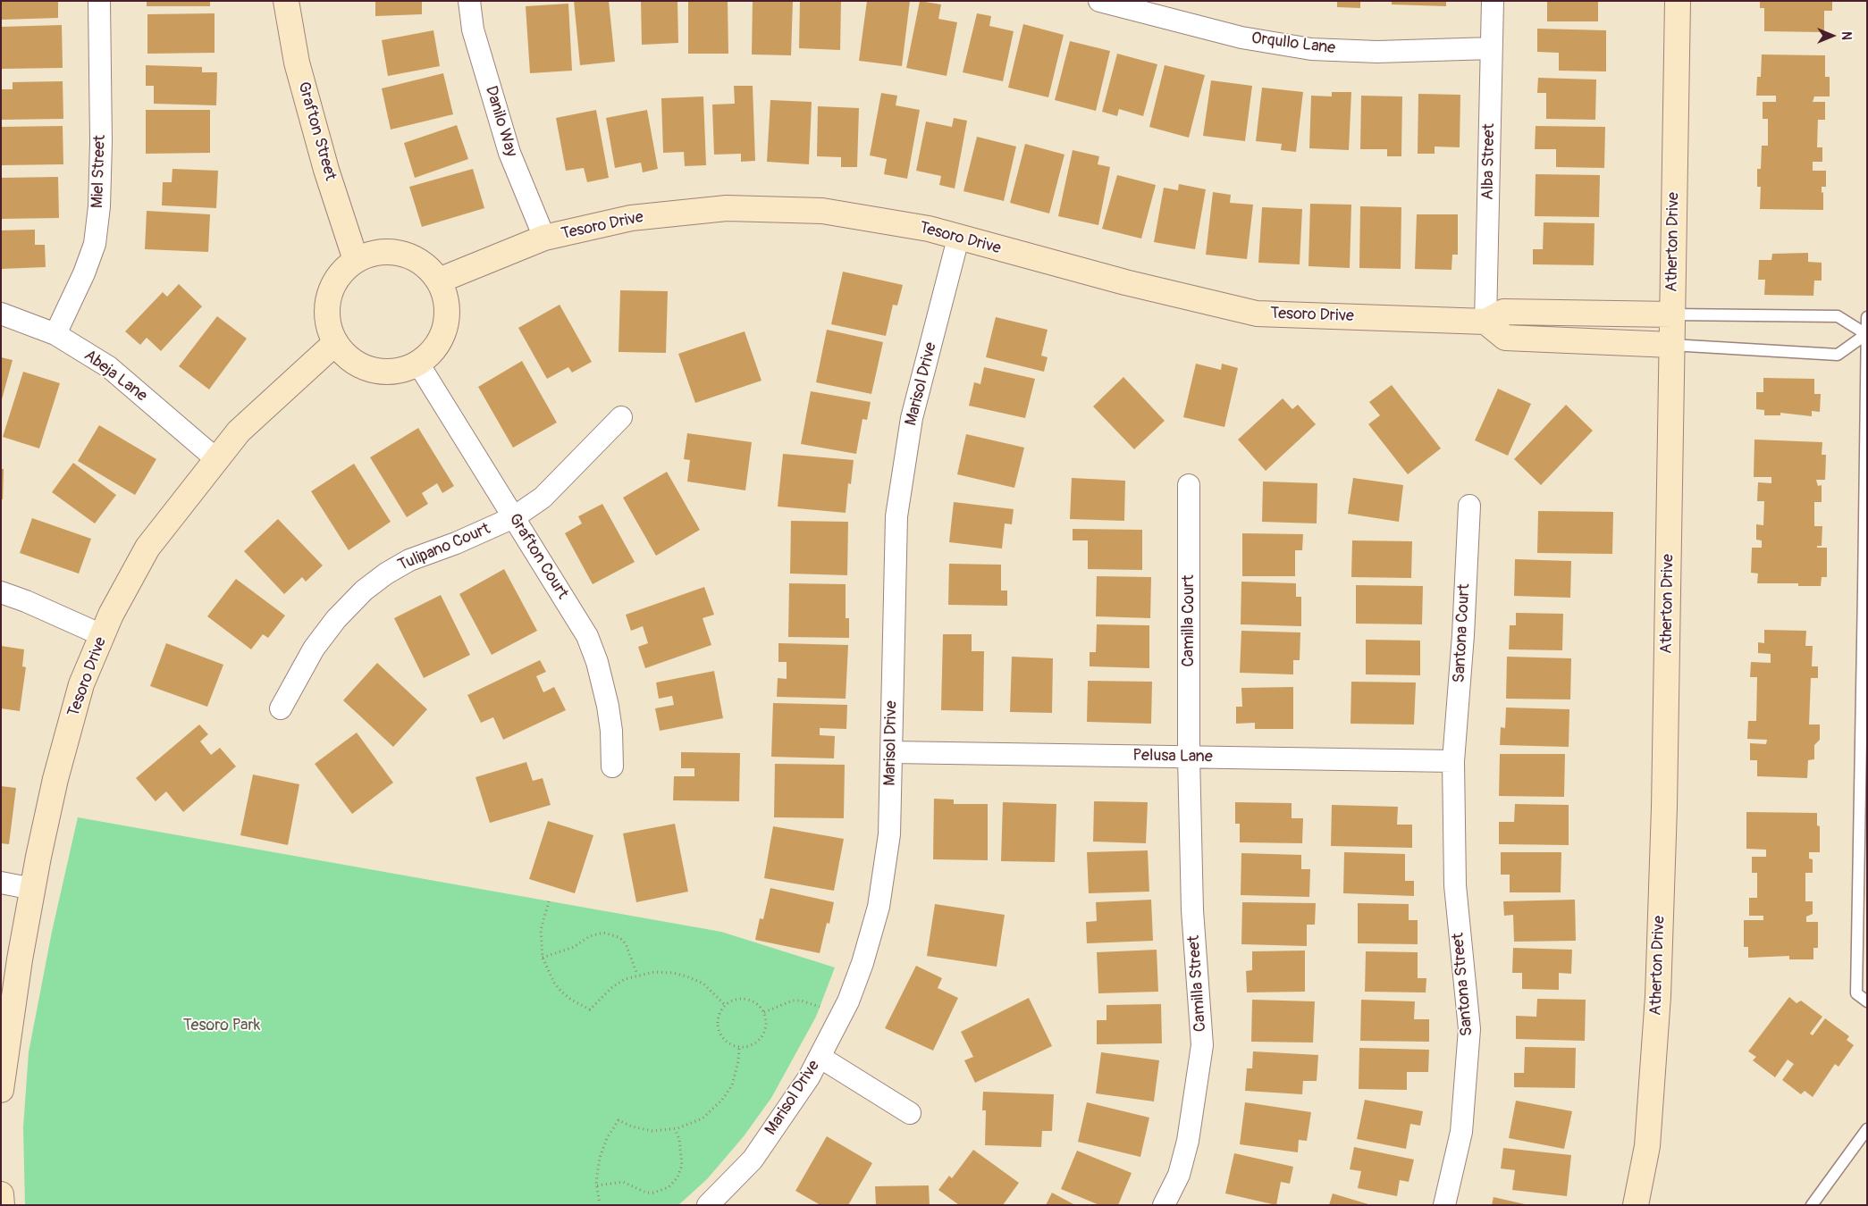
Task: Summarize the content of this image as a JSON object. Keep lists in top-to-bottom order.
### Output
{
  "streets": {
    "street": [
      "Orqullo Lane",
      "Danilo Way",
      "Grafton Street",
      "Alba Street",
      "Miel Street",
      "Tesoro Drive",
      "Atherton Drive",
      "Abeja Lane",
      "Marisol Drive",
      "Tulipano Court",
      "Grafton Court",
      "Camilla Court",
      "Santona Court",
      "Pelusa Lane",
      "Camilla Street",
      "Santona Street"
    ]
  },
  "crossings": [
    ["Orqullo Lane", "Alba Street"],
    ["Danilo Way", "Tesoro Drive"],
    ["Grafton Street", "Tesoro Drive"],
    ["Grafton Street", "Grafton Court"],
    ["Alba Street", "Tesoro Drive"],
    ["Miel Street", "Abeja Lane"],
    ["Tesoro Drive", "Atherton Drive"],
    ["Tesoro Drive", "Abeja Lane"],
    ["Tesoro Drive", "Marisol Drive"],
    ["Tesoro Drive", "Grafton Court"],
    ["Marisol Drive", "Pelusa Lane"],
    ["Tulipano Court", "Grafton Court"],
    ["Camilla Court", "Pelusa Lane"],
    ["Camilla Court", "Camilla Street"],
    ["Santona Court", "Pelusa Lane"],
    ["Santona Court", "Santona Street"],
    ["Pelusa Lane", "Camilla Street"],
    ["Pelusa Lane", "Santona Street"]
  ],
  "parks": ["Tesoro Park"],
  "north": "right"
}
